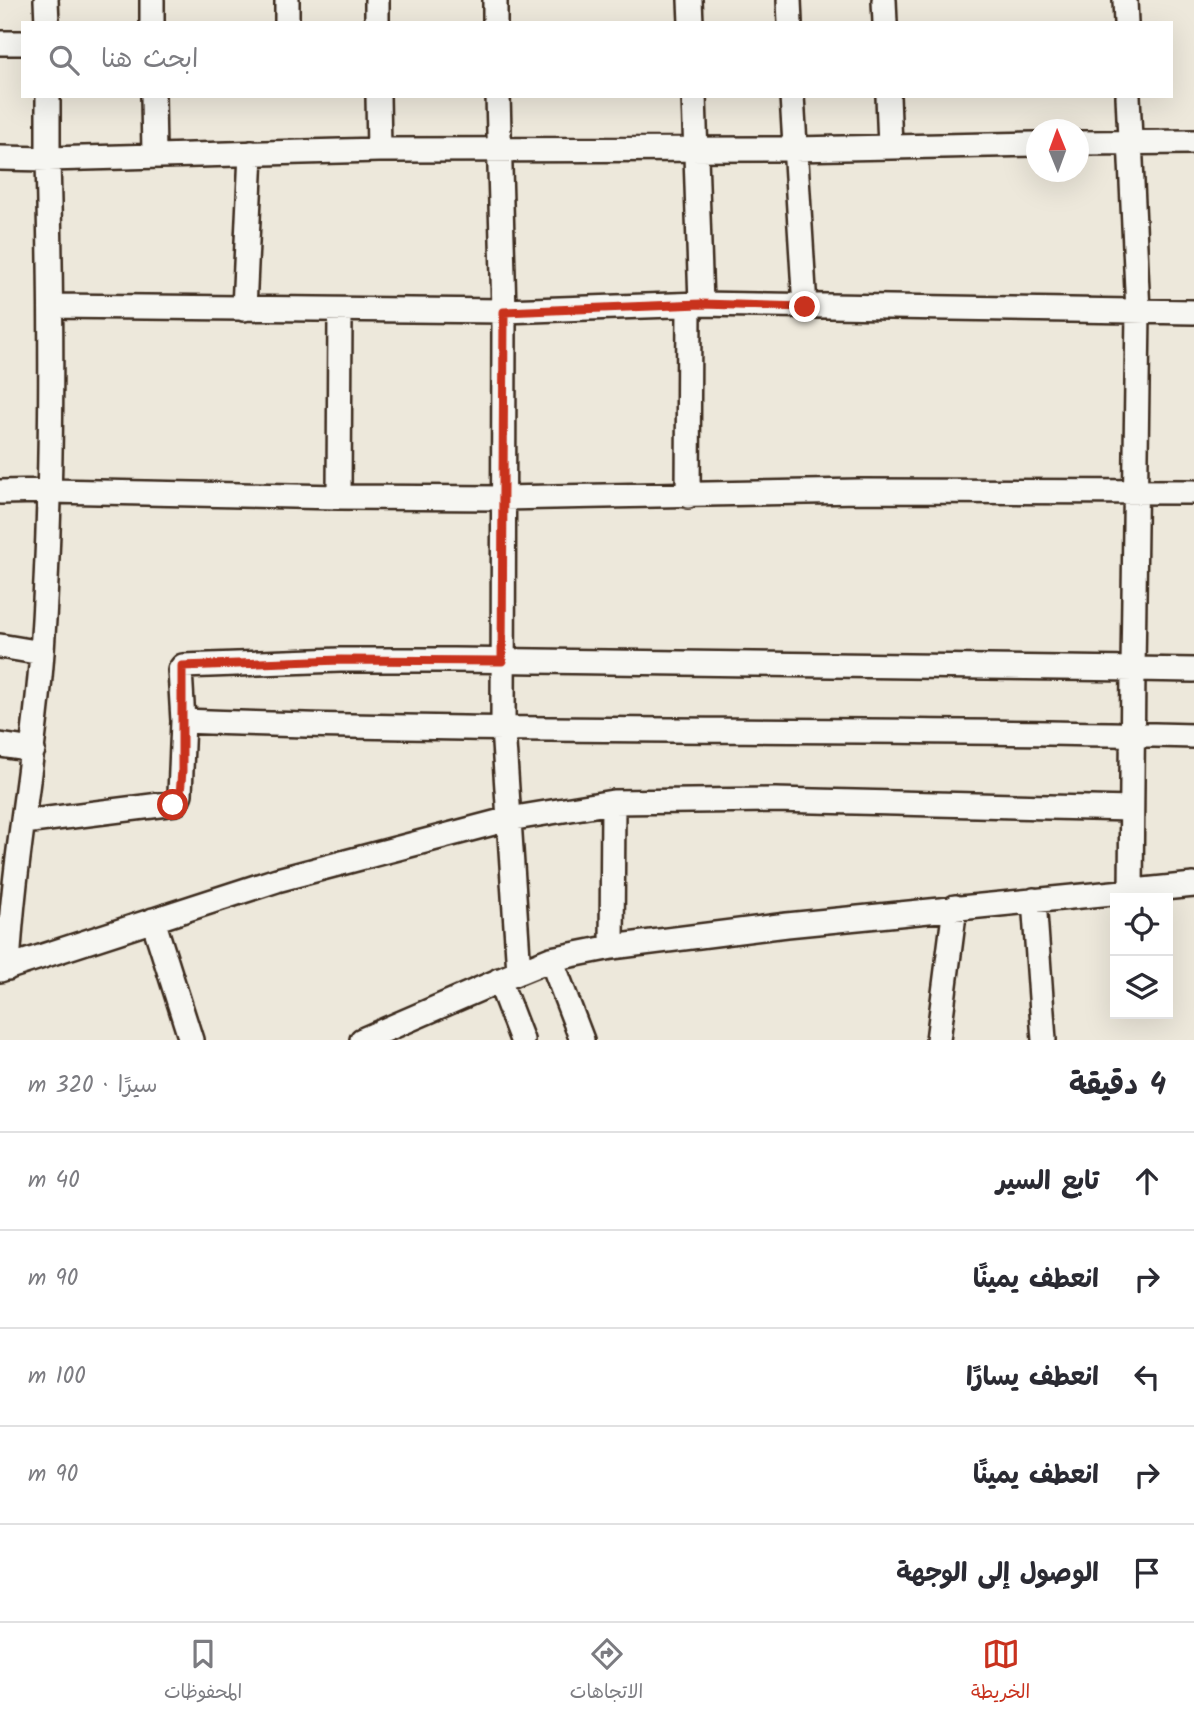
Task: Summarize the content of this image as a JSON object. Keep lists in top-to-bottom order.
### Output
{
  "north": "top",
  "page": {
    "search": "ابحث هنا",
    "heading": ["4 دقيقة", "سيرًا · 320 m"],
    "list": [
      ["تابع السير", "40 m"],
      ["انعطف يمينًا", "90 m"],
      ["انعطف يسارًا", "100 m"],
      ["انعطف يمينًا", "90 m"],
      "الوصول إلى الوجهة"
    ],
    "nav": ["الخريطة", "الاتجاهات", "المحفوظات"]
  }
}
